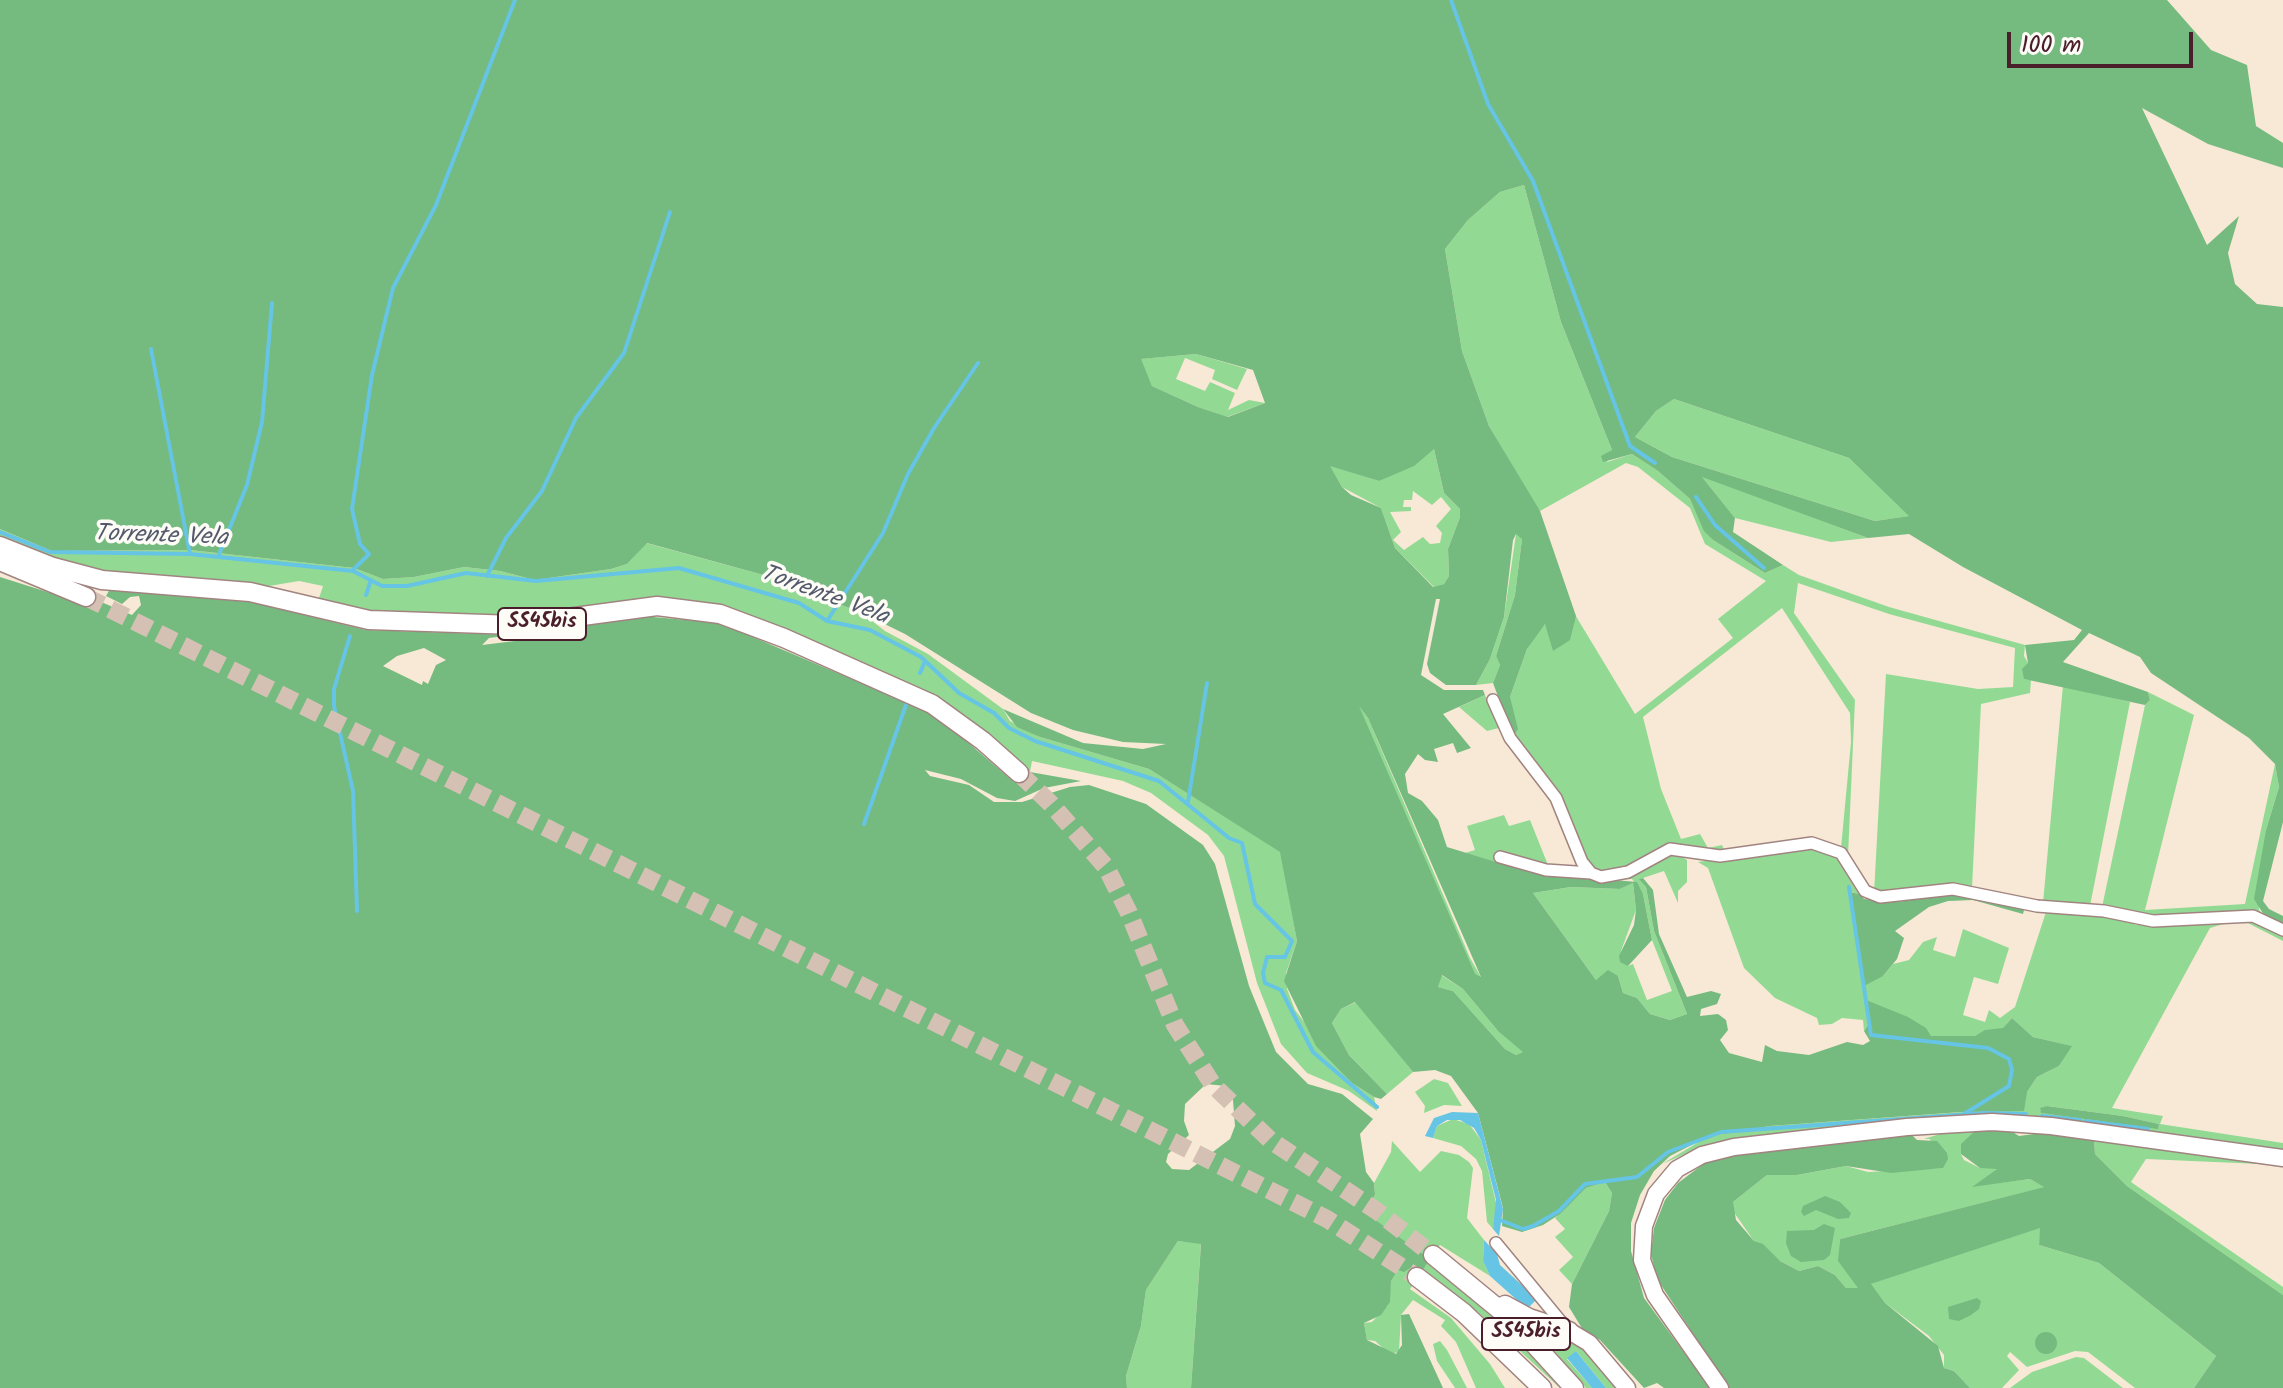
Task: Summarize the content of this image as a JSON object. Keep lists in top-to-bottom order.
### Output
{
  "streets": {
    "highway": ["SS45bis"]
  },
  "water": ["Torrente Vela"],
  "scale_bar": "100 m"
}
